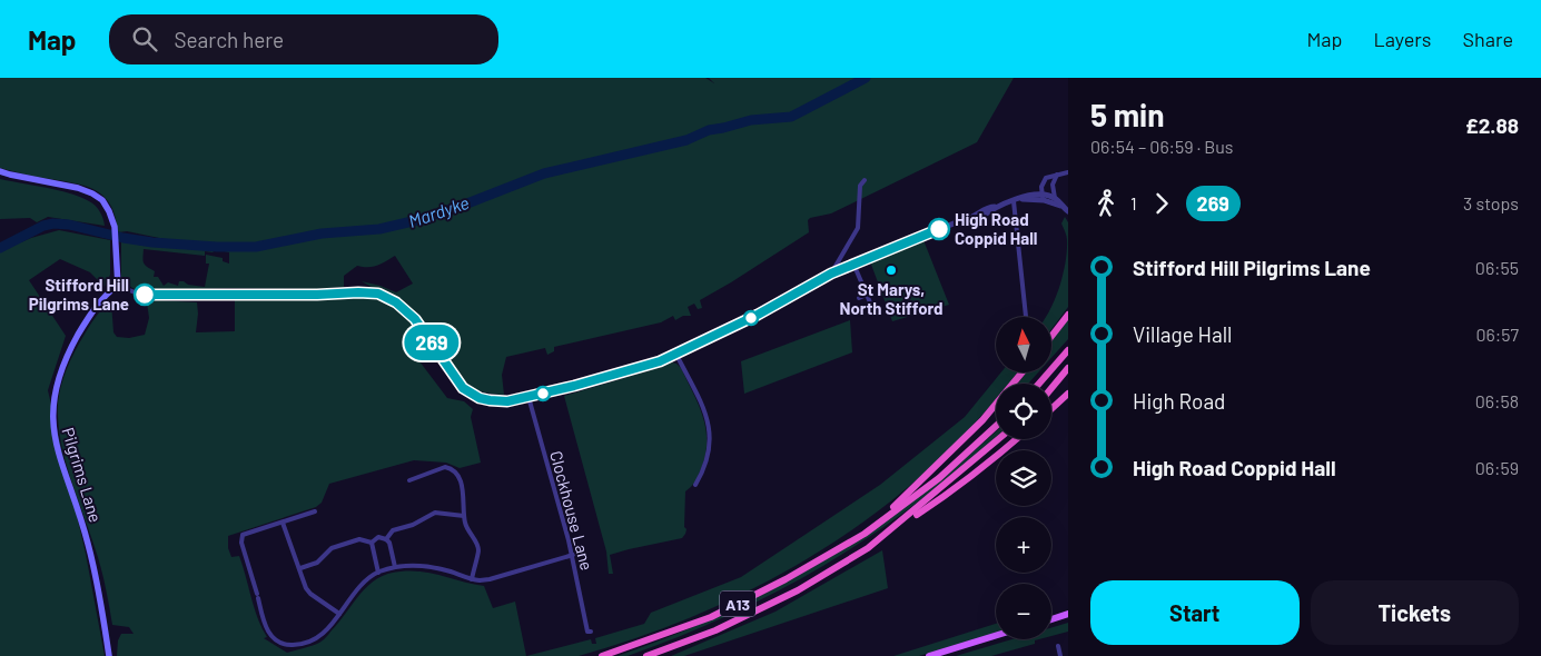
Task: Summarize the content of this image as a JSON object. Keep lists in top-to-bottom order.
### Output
{
  "streets": {
    "highway": ["A13"],
    "main road": ["Pilgrims Lane"],
    "street": ["Clockhouse Lane"]
  },
  "water": ["Mardyke"],
  "places": ["High Road Coppid Hall", "St Marys, North Stifford", "Stifford Hill Pilgrims Lane"],
  "lines": ["bus line 269"],
  "north": "top",
  "page": {
    "header": "Map",
    "search": "Search here",
    "nav": ["Map", "Layers", "Share"],
    "on_map": "269",
    "heading": ["5 min", "06:54 – 06:59 · Bus", "£2.88"],
    "legs": ["1", "269", "3 stops"],
    "list": [
      {
        "name": "Stifford Hill Pilgrims Lane",
        "value": "06:55"
      },
      {
        "name": "Village Hall",
        "value": "06:57"
      },
      {
        "name": "High Road",
        "value": "06:58"
      },
      {
        "name": "High Road Coppid Hall",
        "value": "06:59"
      }
    ],
    "map_buttons": ["+", "−"],
    "buttons": ["Start", "Tickets"]
  }
}
